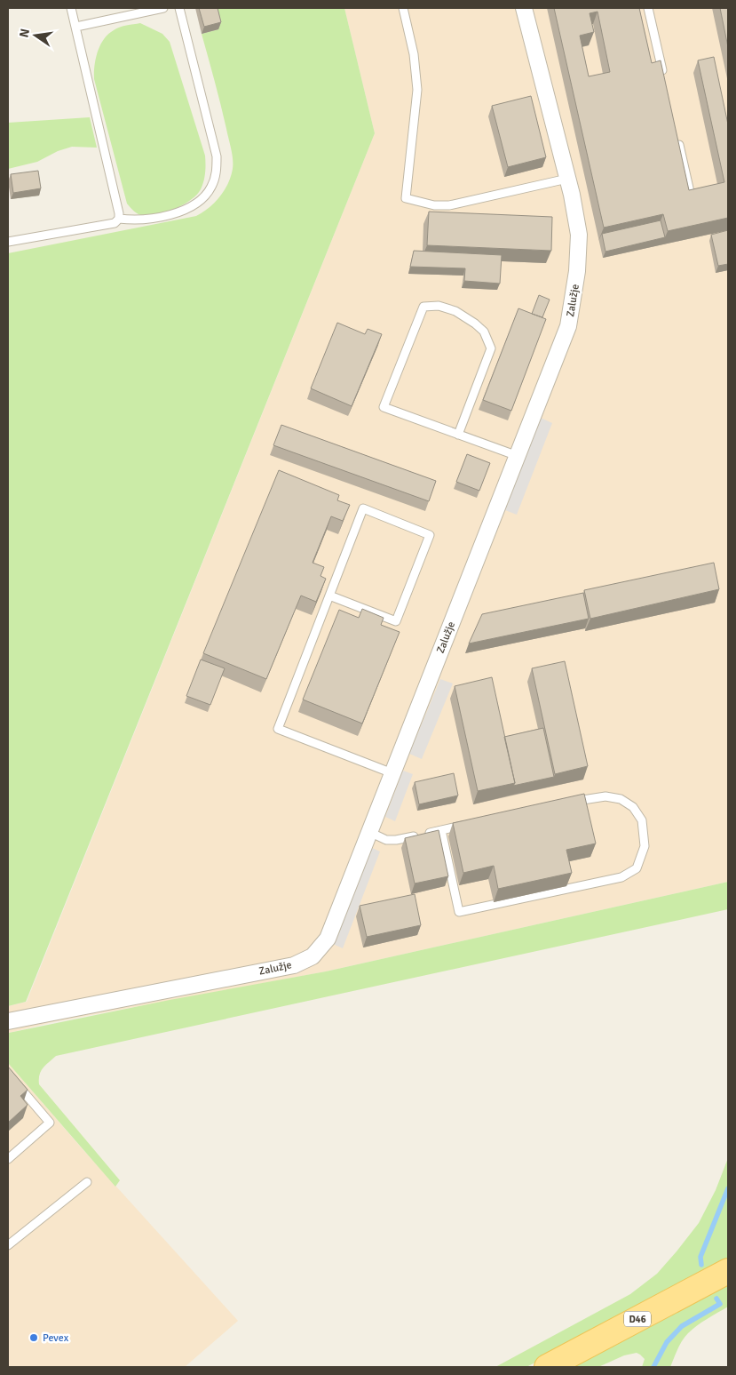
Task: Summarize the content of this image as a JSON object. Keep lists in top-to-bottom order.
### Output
{
  "streets": {
    "main road": ["D46"],
    "street": ["Zalužje"]
  },
  "places": ["Pevex"],
  "north": "left"
}
